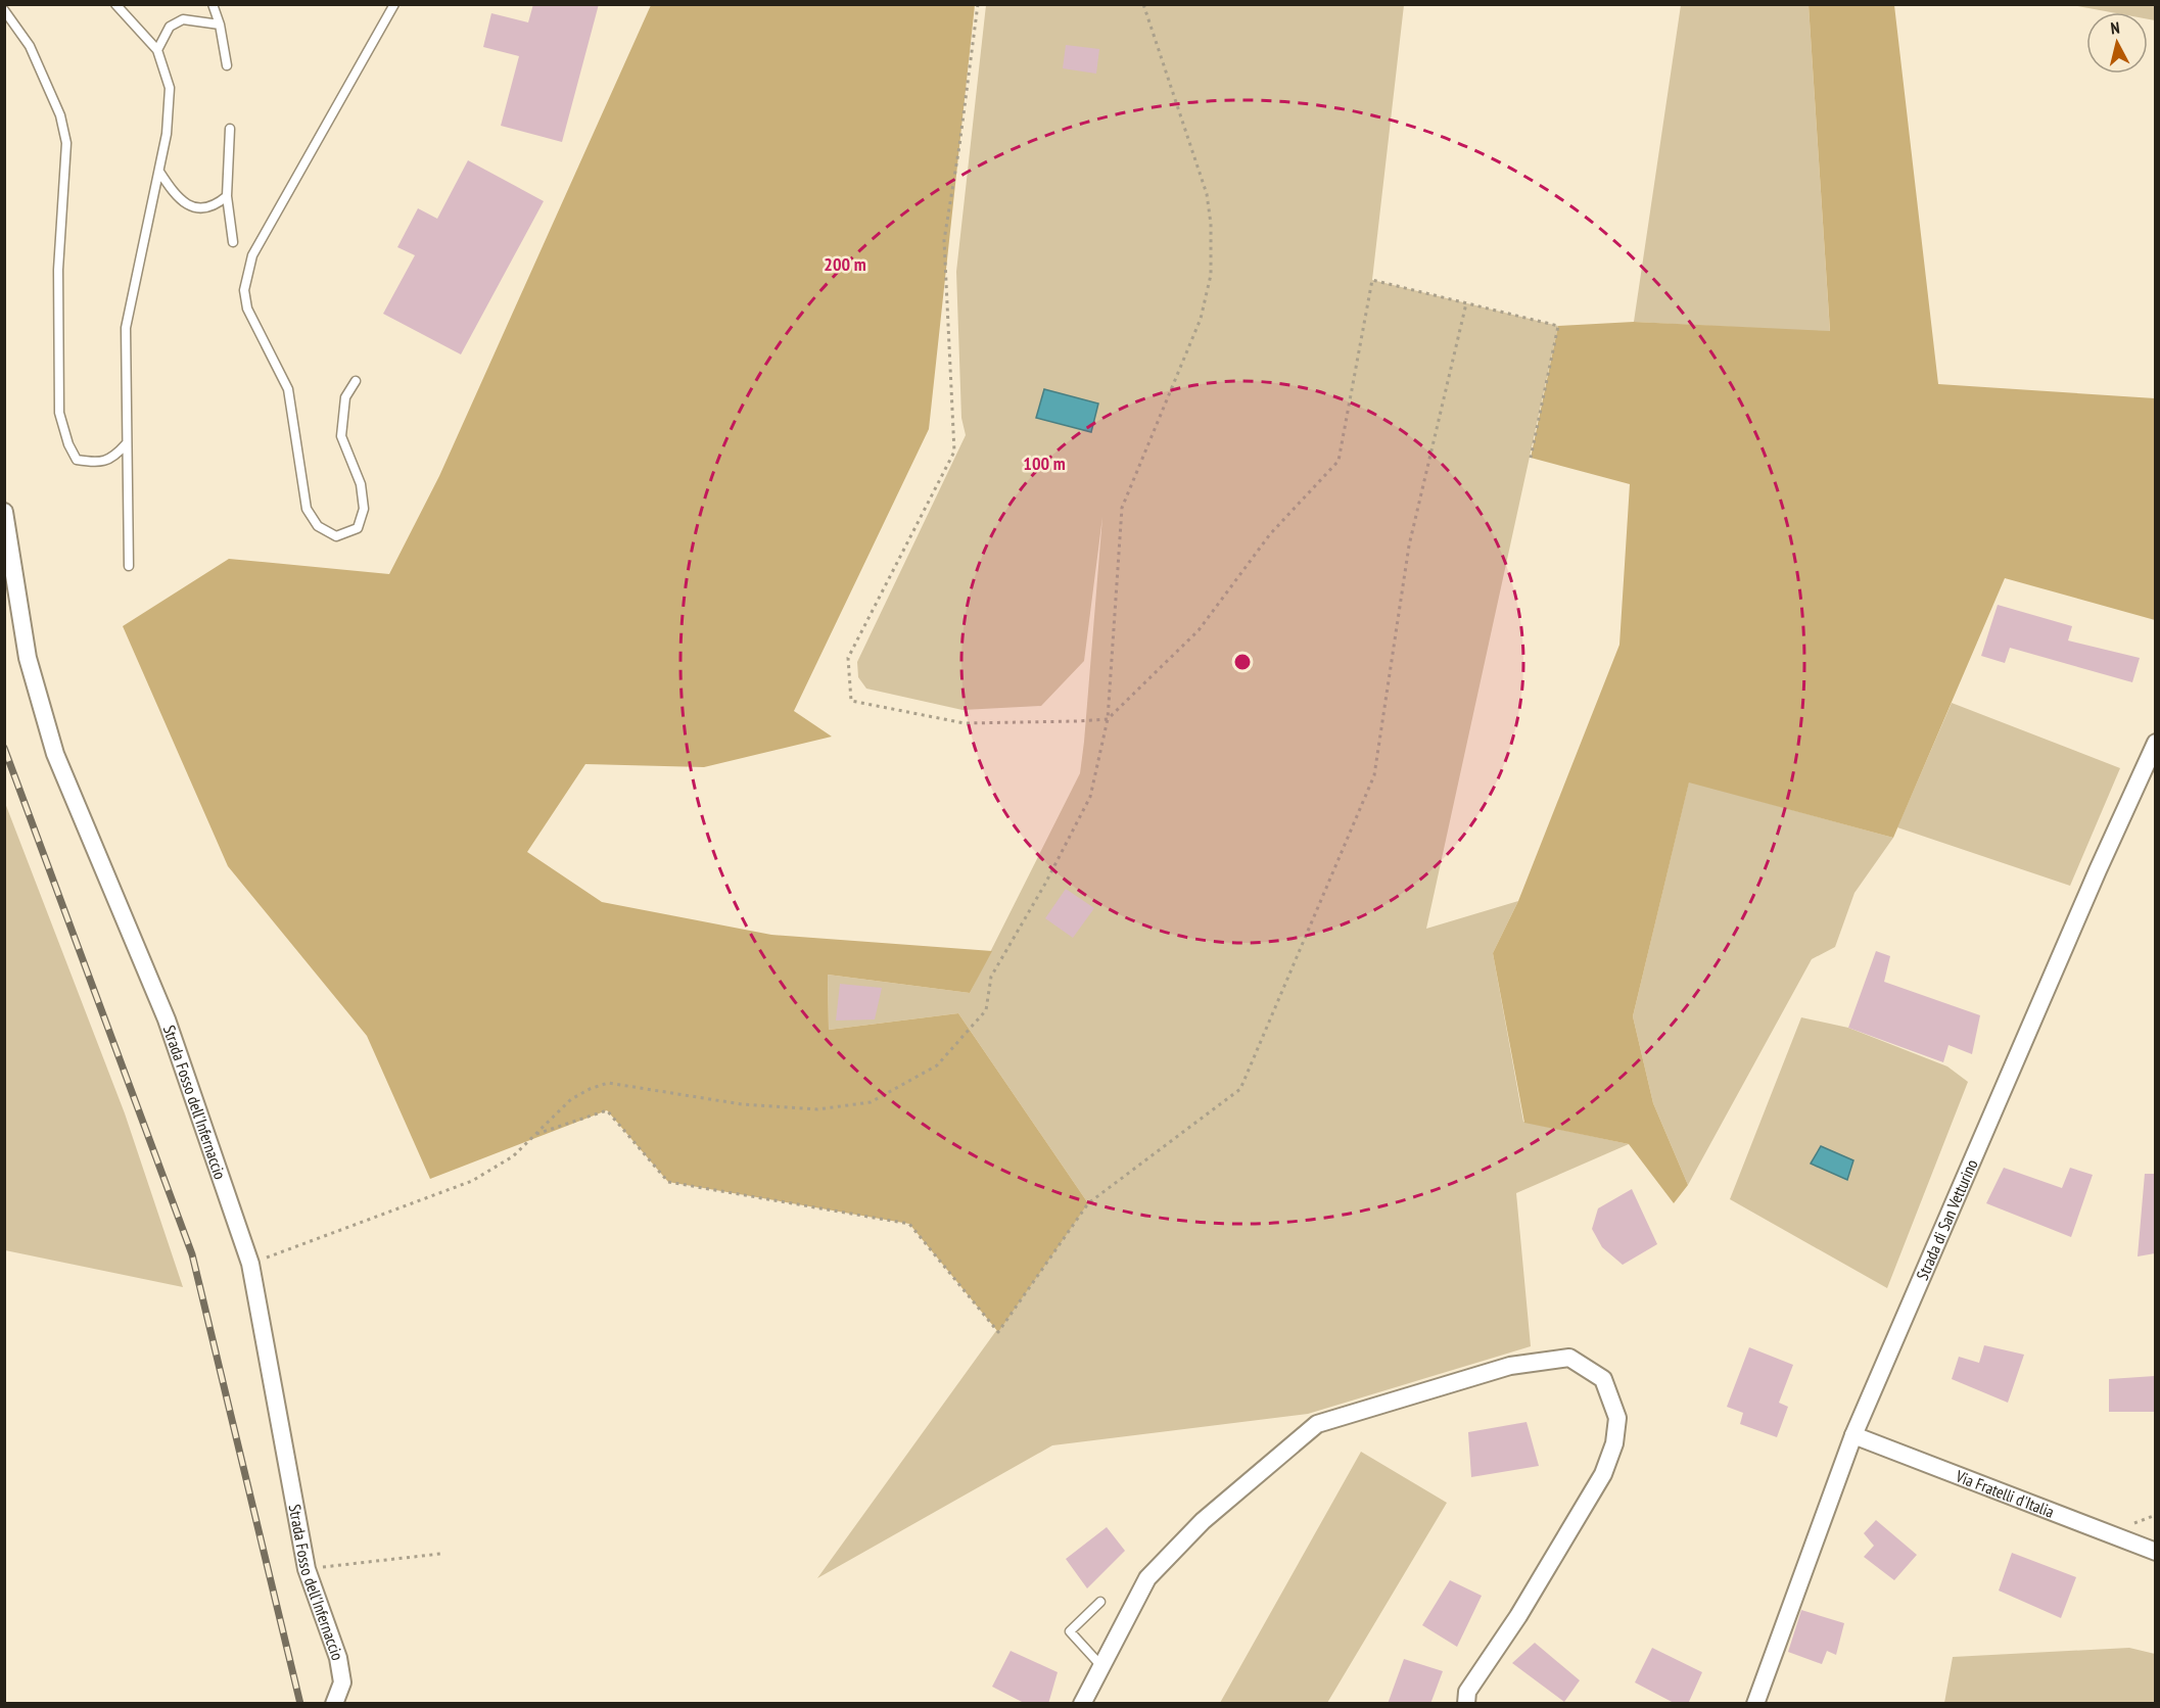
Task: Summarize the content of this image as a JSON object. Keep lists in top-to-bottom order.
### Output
{
  "streets": {
    "street": ["Strada Fosso dell'Infernaccio", "Strada di San Vetturino", "Via Fratelli d'Italia"]
  },
  "crossings": [
    ["Strada di San Vetturino", "Via Fratelli d'Italia"]
  ],
  "north": "top",
  "rings": ["200 m", "100 m"]
}
